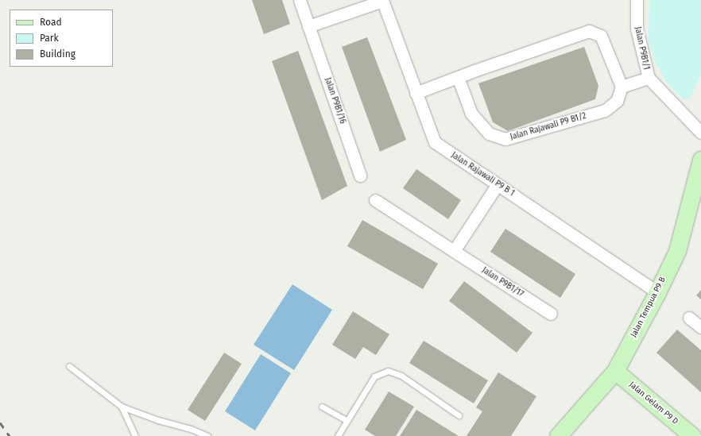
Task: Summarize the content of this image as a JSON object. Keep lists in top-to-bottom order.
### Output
{
  "streets": {
    "street": [
      "Jalan P9B1/1",
      "Jalan P9B1/16",
      "Jalan Rajawali P9 B1/2",
      "Jalan Rajawali P9 B 1",
      "Jalan P9B1/17",
      "Jalan Tempua P9 B",
      "Jalan Gelam P9 D"
    ]
  },
  "crossings": [
    ["Jalan Rajawali P9 B 1", "Jalan Tempua P9 B"],
    ["Jalan Tempua P9 B", "Jalan Gelam P9 D"]
  ],
  "legend": ["Road", "Park", "Building"]
}
